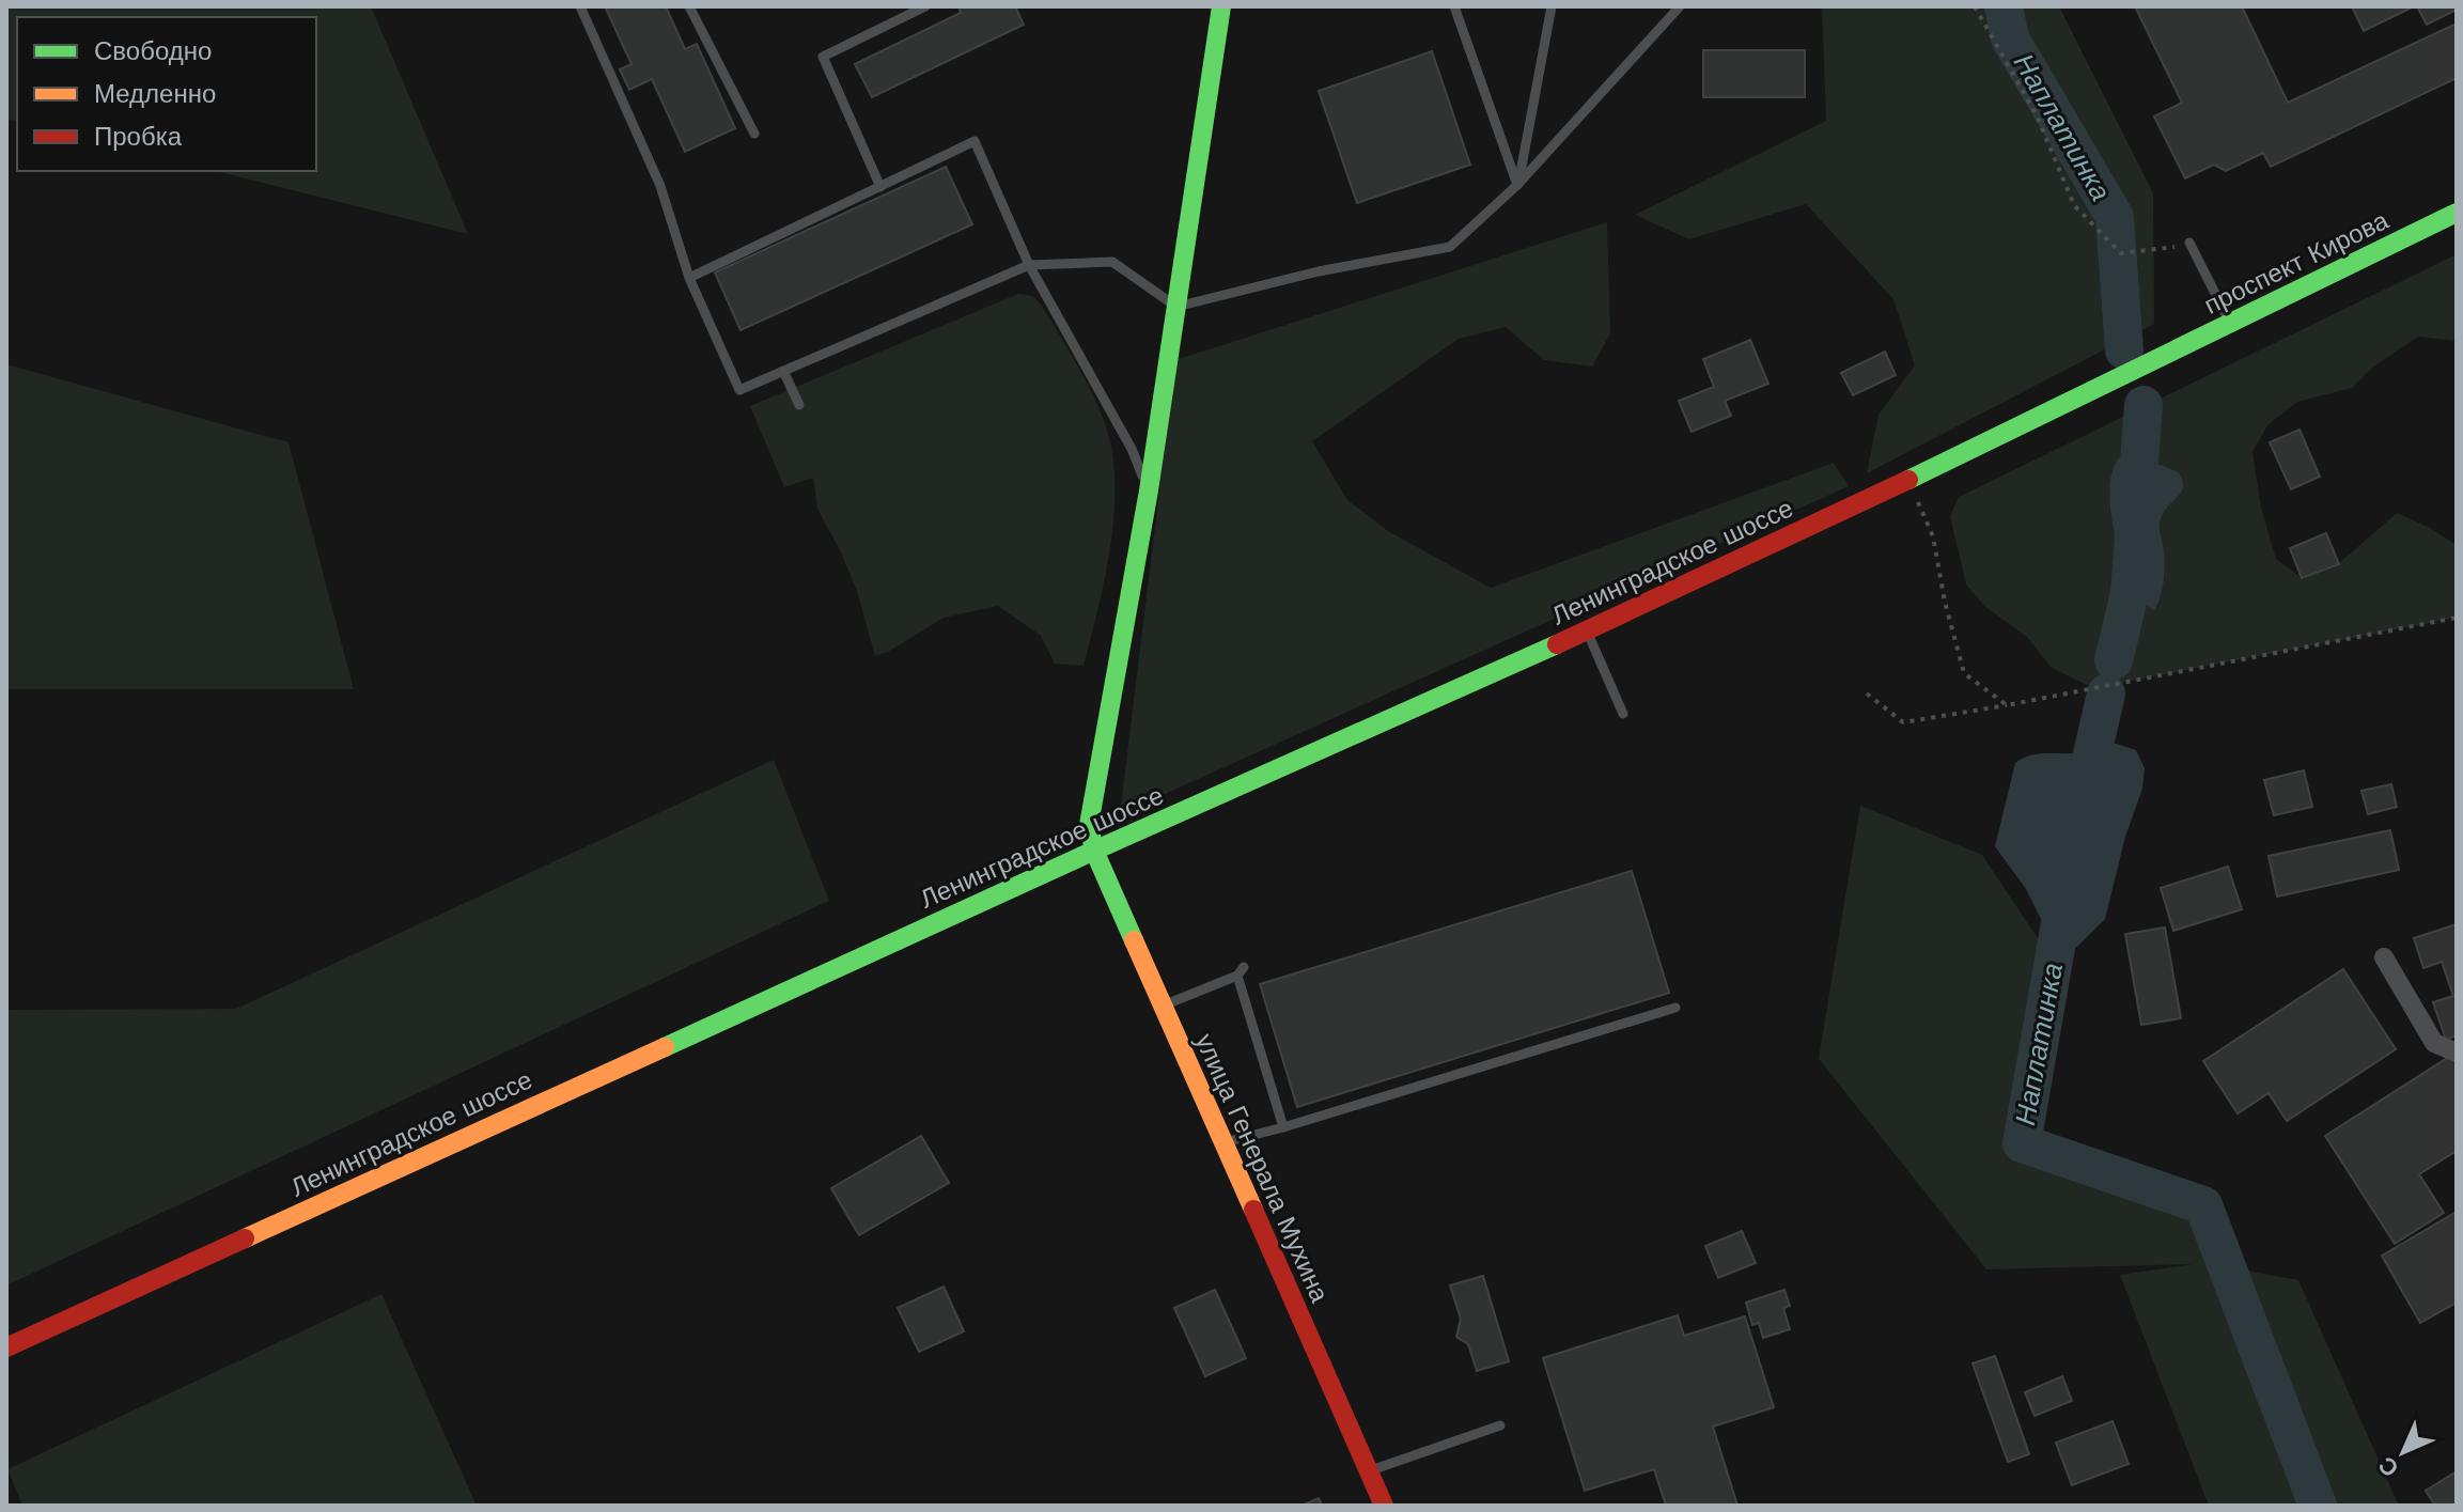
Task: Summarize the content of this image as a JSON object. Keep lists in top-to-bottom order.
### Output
{
  "streets": {
    "main road": ["проспект Кирова", "Ленинградское шоссе", "улица Генерала Мухина"]
  },
  "crossings": [
    ["проспект Кирова", "Ленинградское шоссе"],
    ["Ленинградское шоссе", "улица Генерала Мухина"]
  ],
  "water": ["Наплатинка"],
  "legend": ["Свободно", "Медленно", "Пробка"],
  "north": "bottom left"
}
